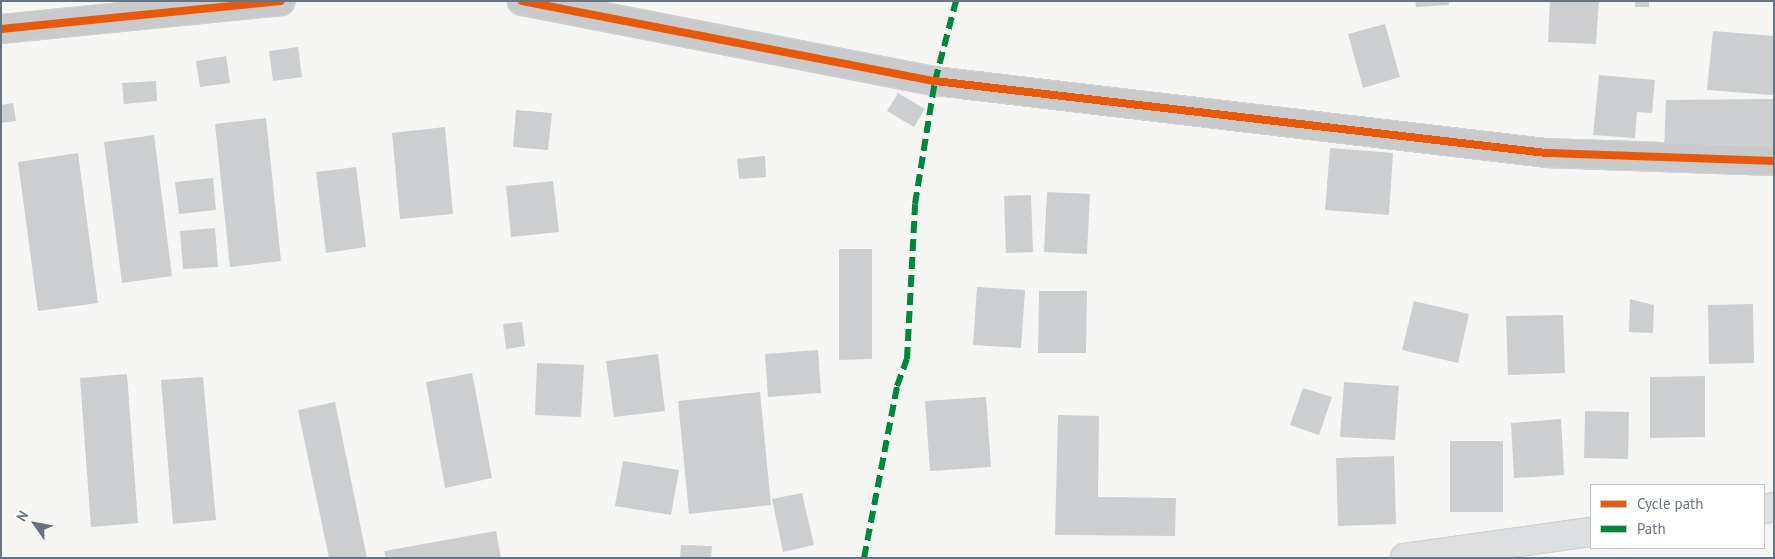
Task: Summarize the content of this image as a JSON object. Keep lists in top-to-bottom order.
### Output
{
  "legend": ["Cycle path", "Path"],
  "north": "top left"
}
